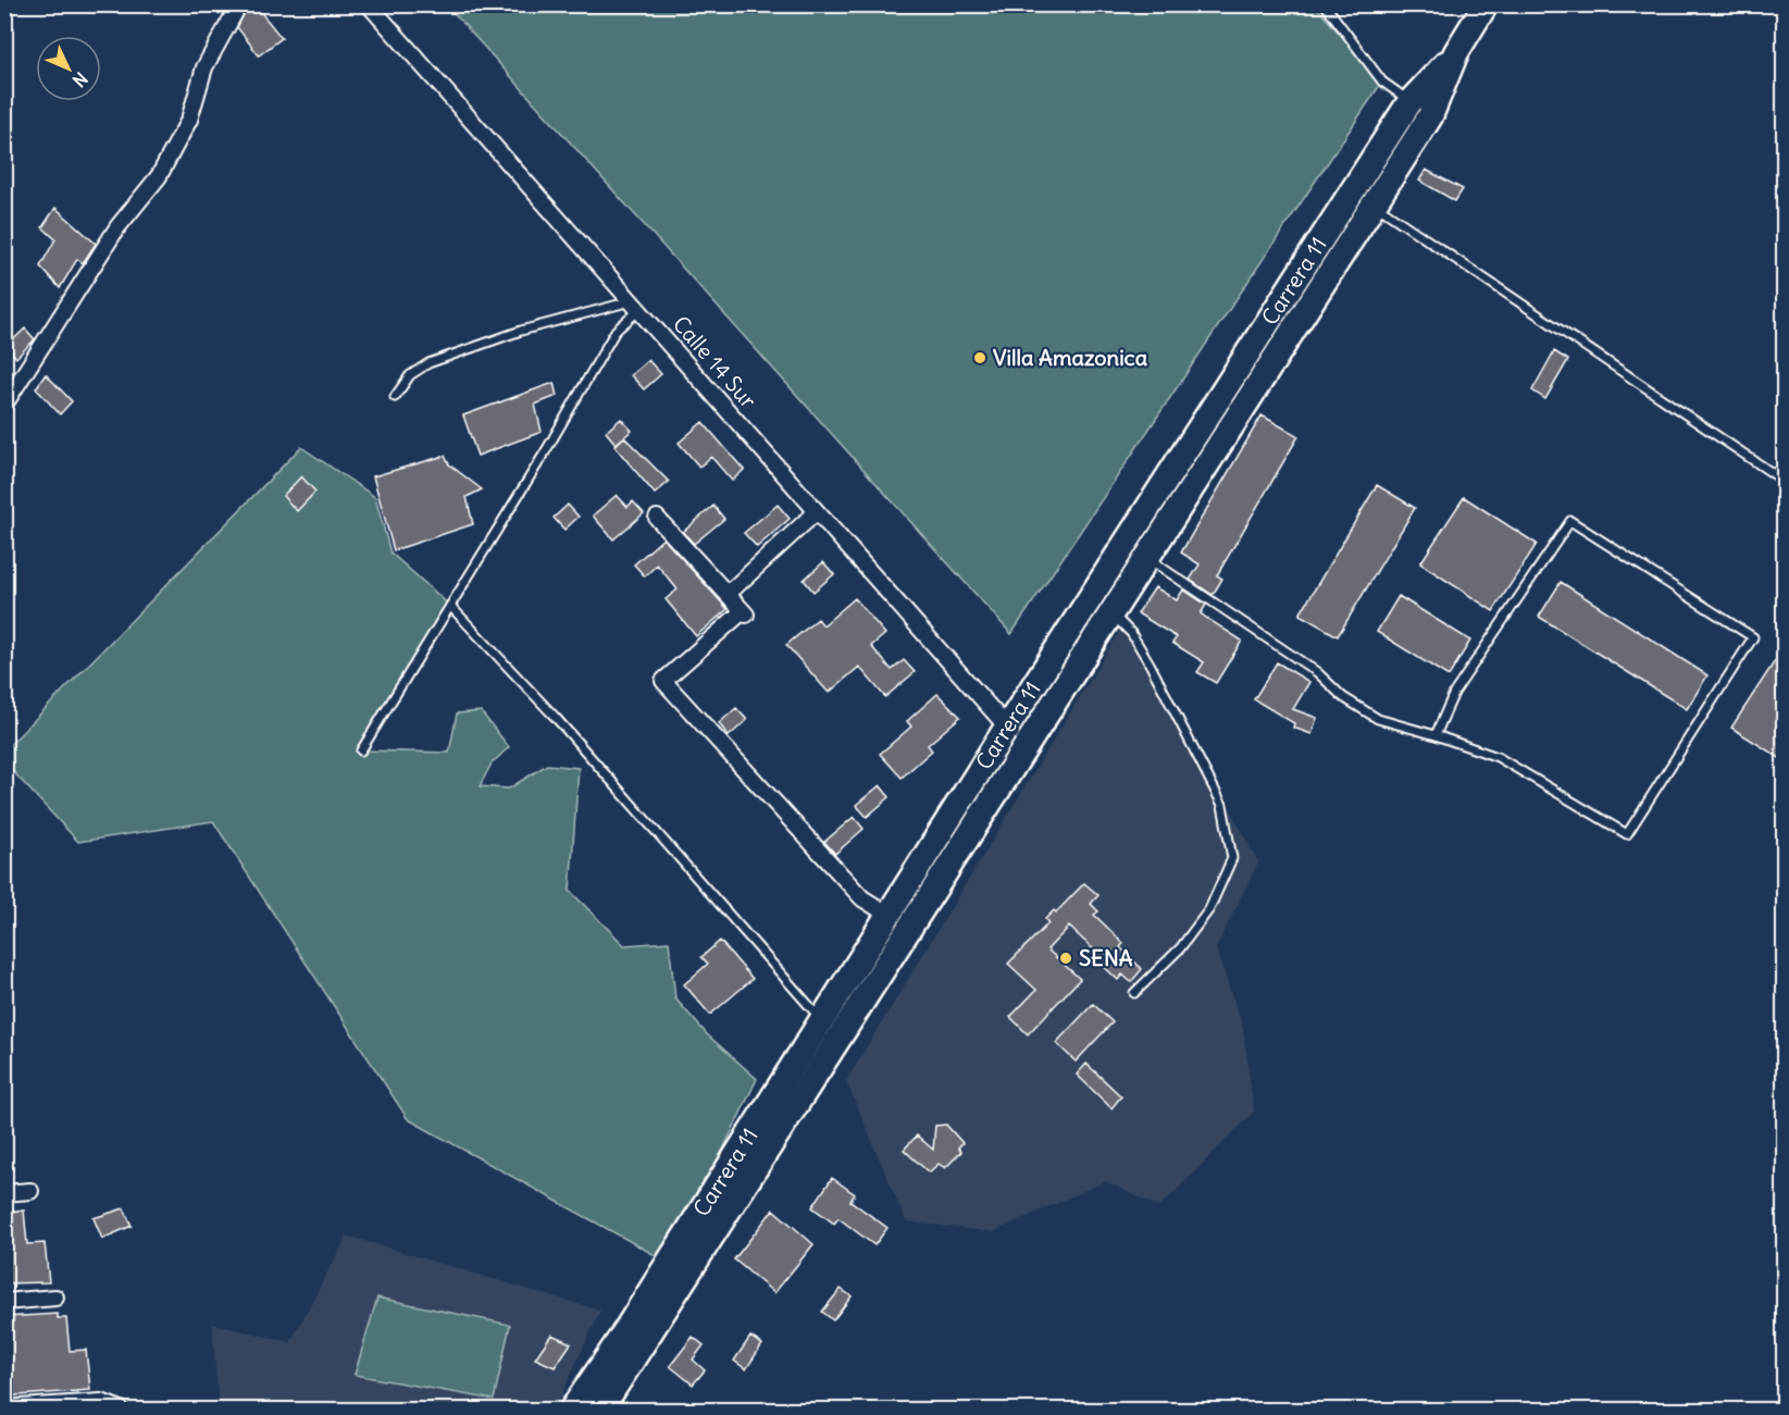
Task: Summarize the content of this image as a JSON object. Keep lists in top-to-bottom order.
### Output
{
  "streets": {
    "main road": ["Carrera 11"],
    "street": ["Calle 14 Sur"]
  },
  "crossings": [
    ["Carrera 11", "Calle 14 Sur"]
  ],
  "places": ["Villa Amazonica", "SENA"],
  "north": "bottom right"
}
